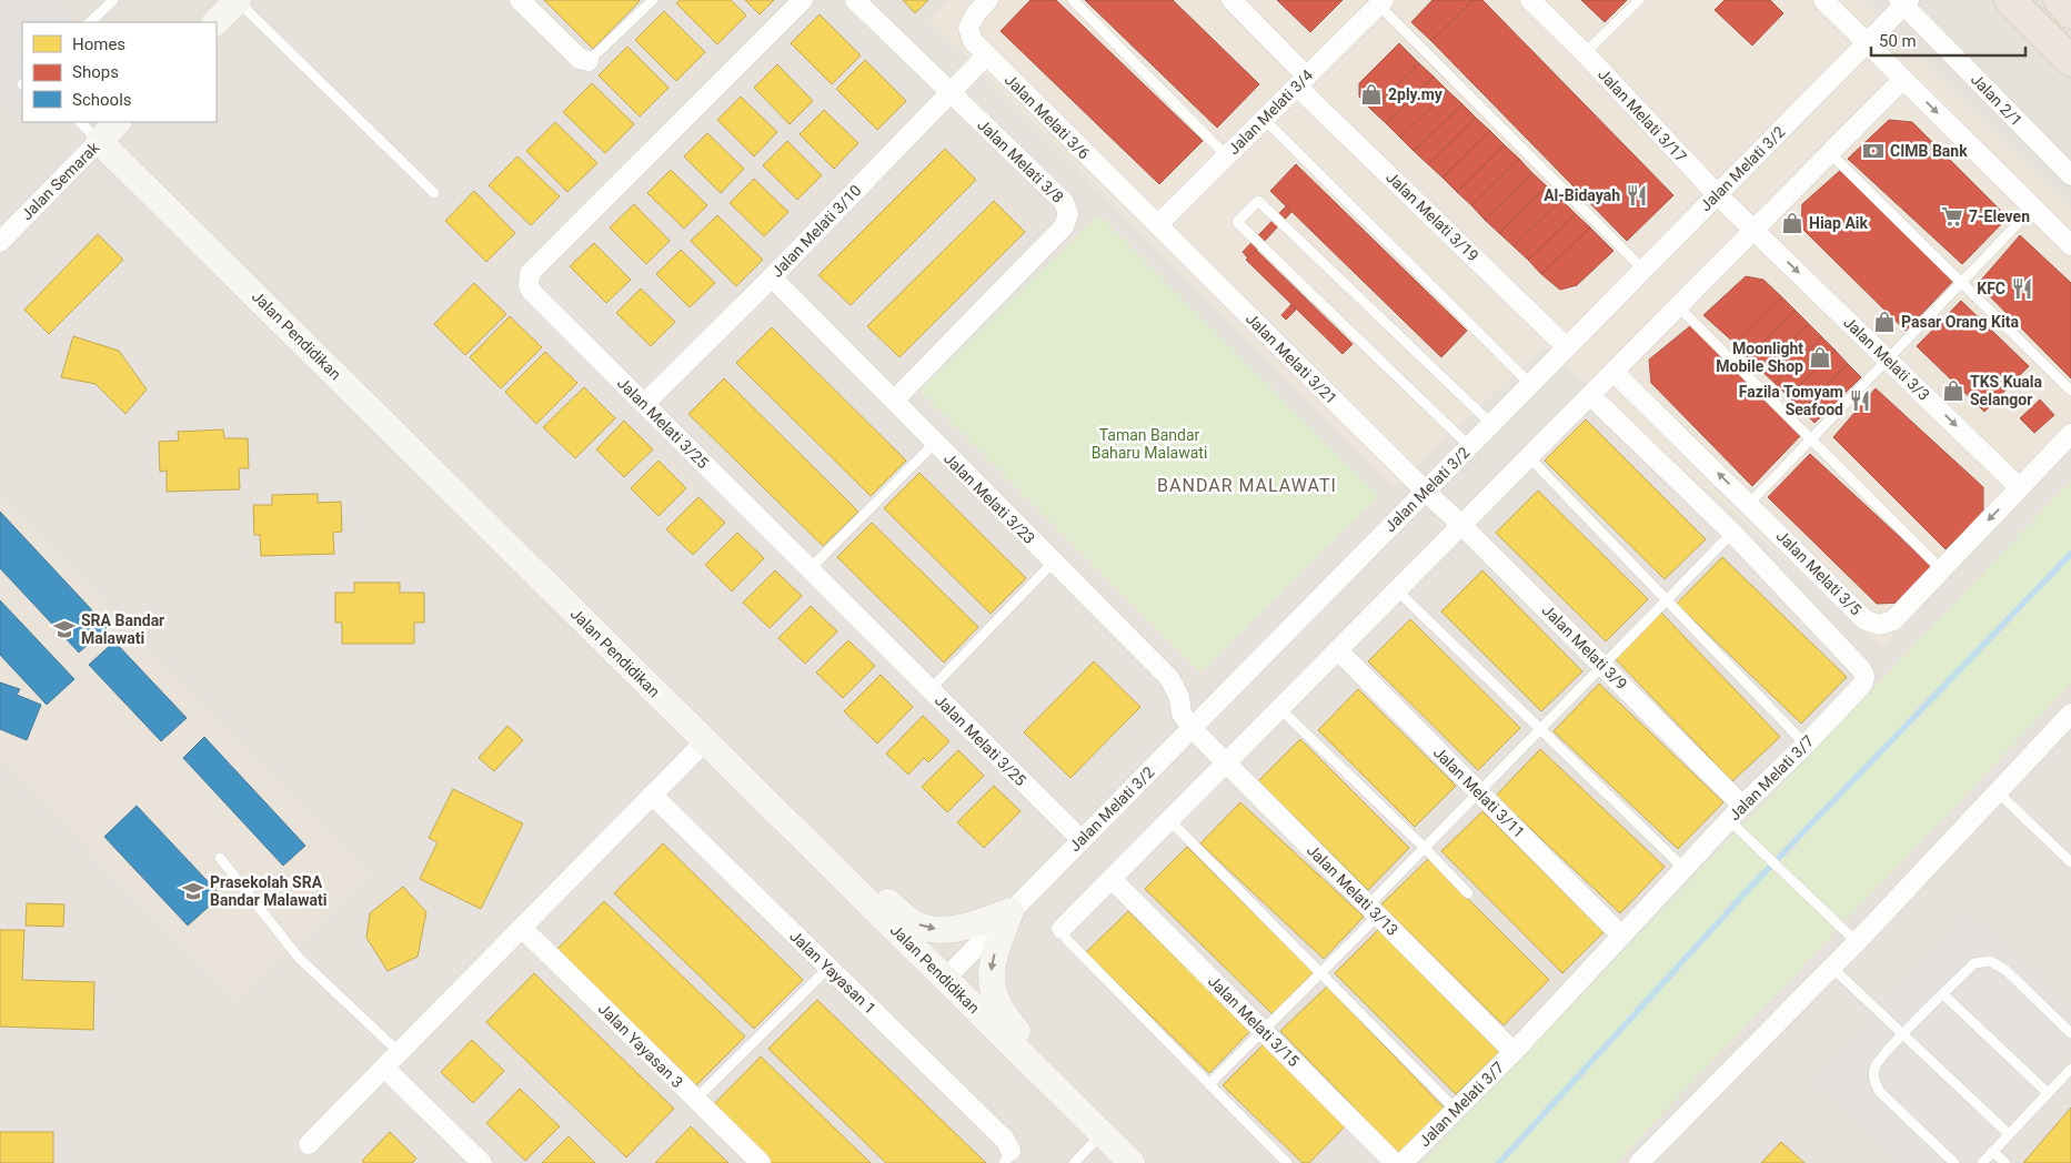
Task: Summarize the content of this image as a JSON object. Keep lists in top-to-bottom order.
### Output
{
  "streets": {
    "street": [
      "Jalan 2/1",
      "Jalan Melati 3/4",
      "Jalan Melati 3/17",
      "Jalan Melati 3/6",
      "Jalan Melati 3/8",
      "Jalan Melati 3/2",
      "Jalan Semarak",
      "Jalan Melati 3/19",
      "Jalan Melati 3/10",
      "Jalan Pendidikan",
      "Jalan Melati 3/21",
      "Jalan Melati 3/3",
      "Jalan Melati 3/25",
      "Jalan Melati 3/23",
      "Jalan Melati 3/5",
      "Jalan Melati 3/9",
      "Jalan Melati 3/7",
      "Jalan Melati 3/11",
      "Jalan Melati 3/13",
      "Jalan Yayasan 1",
      "Jalan Melati 3/15",
      "Jalan Yayasan 3"
    ]
  },
  "crossings": [
    ["Jalan 2/1", "Jalan Melati 3/2"],
    ["Jalan Melati 3/4", "Jalan Melati 3/6"],
    ["Jalan Melati 3/4", "Jalan Melati 3/19"],
    ["Jalan Melati 3/4", "Jalan Melati 3/21"],
    ["Jalan Melati 3/17", "Jalan Melati 3/2"],
    ["Jalan Melati 3/17", "Jalan Melati 3/3"],
    ["Jalan Melati 3/6", "Jalan Melati 3/10"],
    ["Jalan Melati 3/6", "Jalan Melati 3/21"],
    ["Jalan Melati 3/8", "Jalan Melati 3/10"],
    ["Jalan Melati 3/8", "Jalan Melati 3/23"],
    ["Jalan Melati 3/2", "Jalan Melati 3/19"],
    ["Jalan Melati 3/2", "Jalan Pendidikan"],
    ["Jalan Melati 3/2", "Jalan Melati 3/21"],
    ["Jalan Melati 3/2", "Jalan Melati 3/25"],
    ["Jalan Melati 3/2", "Jalan Melati 3/23"],
    ["Jalan Melati 3/2", "Jalan Melati 3/9"],
    ["Jalan Melati 3/2", "Jalan Melati 3/13"],
    ["Jalan Semarak", "Jalan Pendidikan"],
    ["Jalan Melati 3/10", "Jalan Melati 3/25"],
    ["Jalan Melati 3/10", "Jalan Melati 3/23"],
    ["Jalan Melati 3/21", "Jalan Melati 3/9"],
    ["Jalan Melati 3/3", "Jalan Melati 3/5"],
    ["Jalan Melati 3/23", "Jalan Melati 3/13"],
    ["Jalan Melati 3/9", "Jalan Melati 3/7"],
    ["Jalan Melati 3/7", "Jalan Melati 3/11"],
    ["Jalan Melati 3/7", "Jalan Melati 3/13"]
  ],
  "one_way": ["Jalan Melati 3/3"],
  "districts": ["BANDAR MALAWATI"],
  "parks": ["Taman Bandar Baharu Malawati"],
  "places": {
    "shop": [
      "2ply.my",
      "Hiap Aik",
      "Pasar Orang Kita",
      "Moonlight Mobile Shop",
      "TKS Kuala Selangor"
    ],
    "bank": ["CIMB Bank"],
    "restaurant": ["Al-Bidayah", "KFC", "Fazila Tomyam Seafood"],
    "supermarket": ["7-Eleven"],
    "school or university": ["SRA Bandar Malawati", "Prasekolah SRA Bandar Malawati"]
  },
  "legend": ["Homes", "Shops", "Schools"],
  "scale_bar": "50 m"
}
